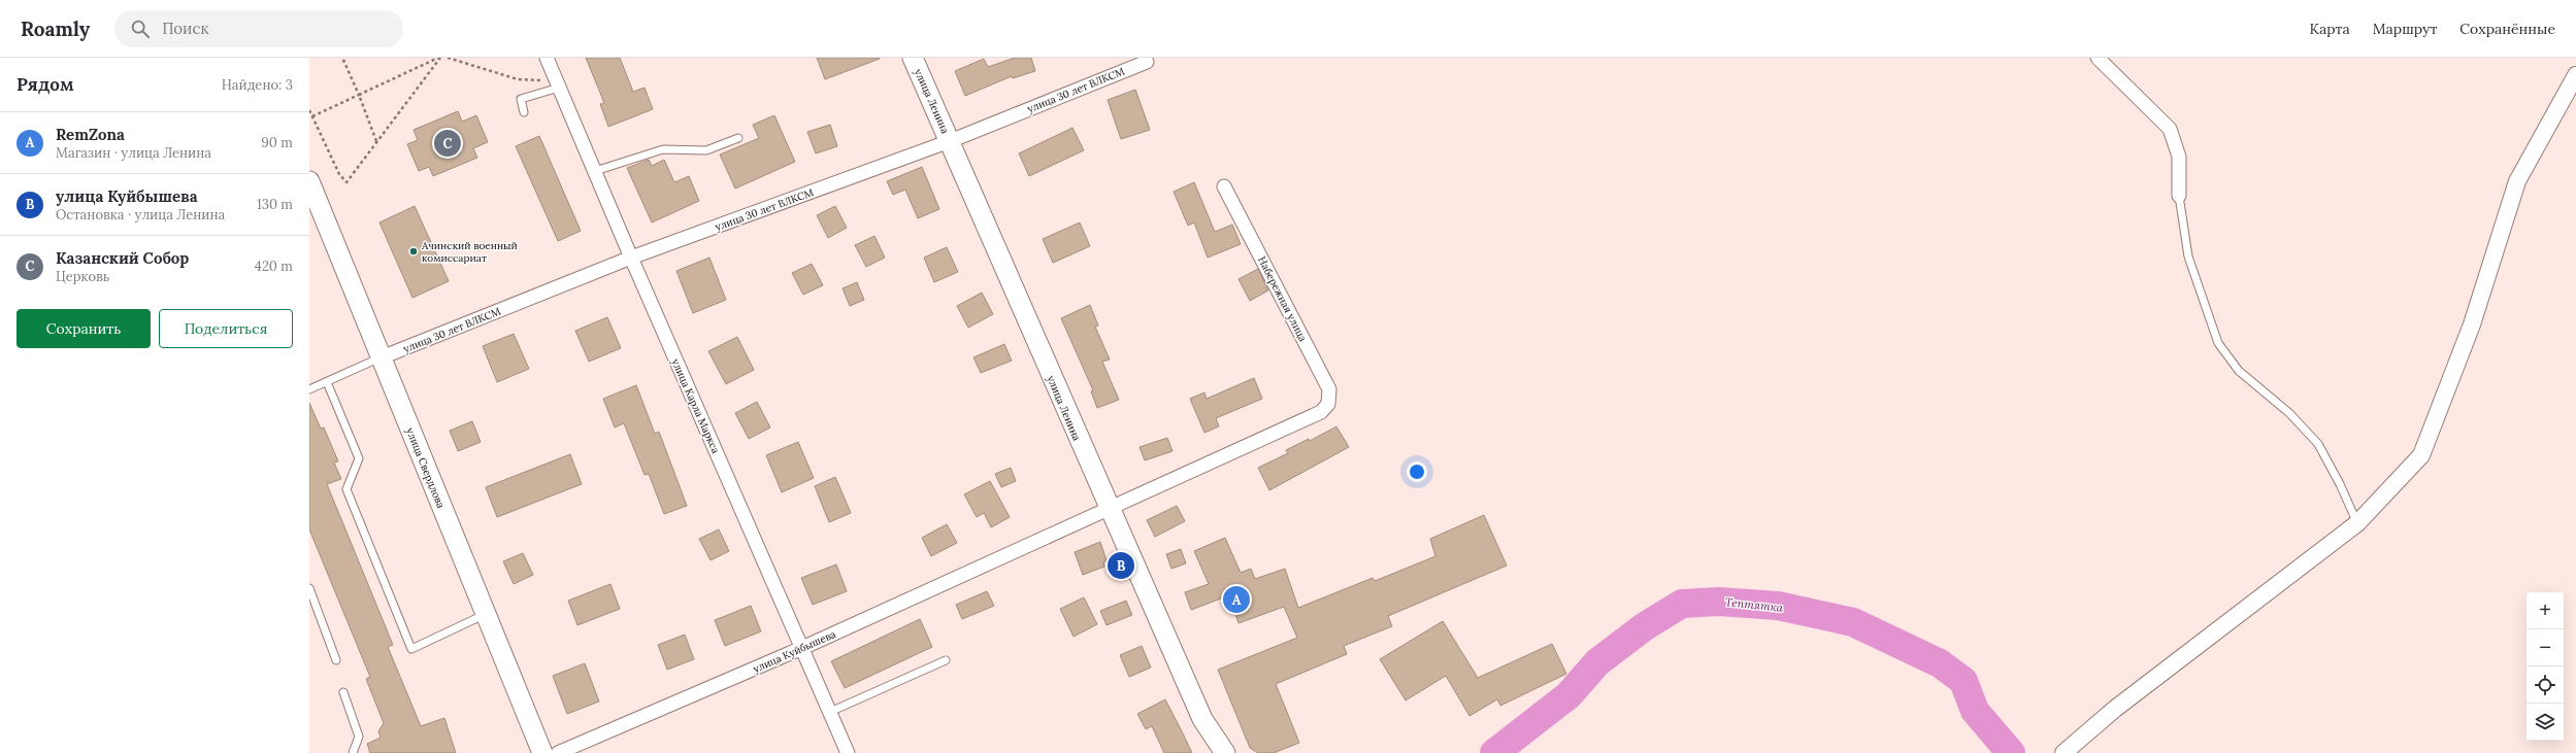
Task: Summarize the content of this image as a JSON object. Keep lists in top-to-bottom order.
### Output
{
  "streets": {
    "main road": ["улица Ленина", "улица Свердлова"],
    "street": [
      "улица 30 лет ВЛКСМ",
      "Набережная улица",
      "улица Карла Маркса",
      "улица Куйбышева"
    ]
  },
  "crossings": [
    ["улица 30 лет ВЛКСМ", "улица Ленина"],
    ["улица 30 лет ВЛКСМ", "улица Карла Маркса"],
    ["улица 30 лет ВЛКСМ", "улица Свердлова"],
    ["улица Ленина", "улица Куйбышева"],
    ["Набережная улица", "улица Куйбышева"],
    ["улица Карла Маркса", "улица Куйбышева"]
  ],
  "water": ["Тептятка"],
  "places": ["Ачинский военный комиссариат"],
  "page": {
    "header": "Roamly",
    "search": "Поиск",
    "nav": ["Карта", "Маршрут", "Сохранённые"],
    "heading": ["Рядом", "Найдено: 3"],
    "list": [
      {
        "mark": "A",
        "name": "RemZona",
        "note": "Магазин · улица Ленина",
        "value": "90 m"
      },
      {
        "mark": "B",
        "name": "улица Куйбышева",
        "note": "Остановка · улица Ленина",
        "value": "130 m"
      },
      {
        "mark": "C",
        "name": "Казанский Собор",
        "note": "Церковь",
        "value": "420 m"
      }
    ],
    "pins": ["C", "B", "A"],
    "buttons": ["Сохранить", "Поделиться"],
    "map_buttons": ["+", "−"]
  }
}
